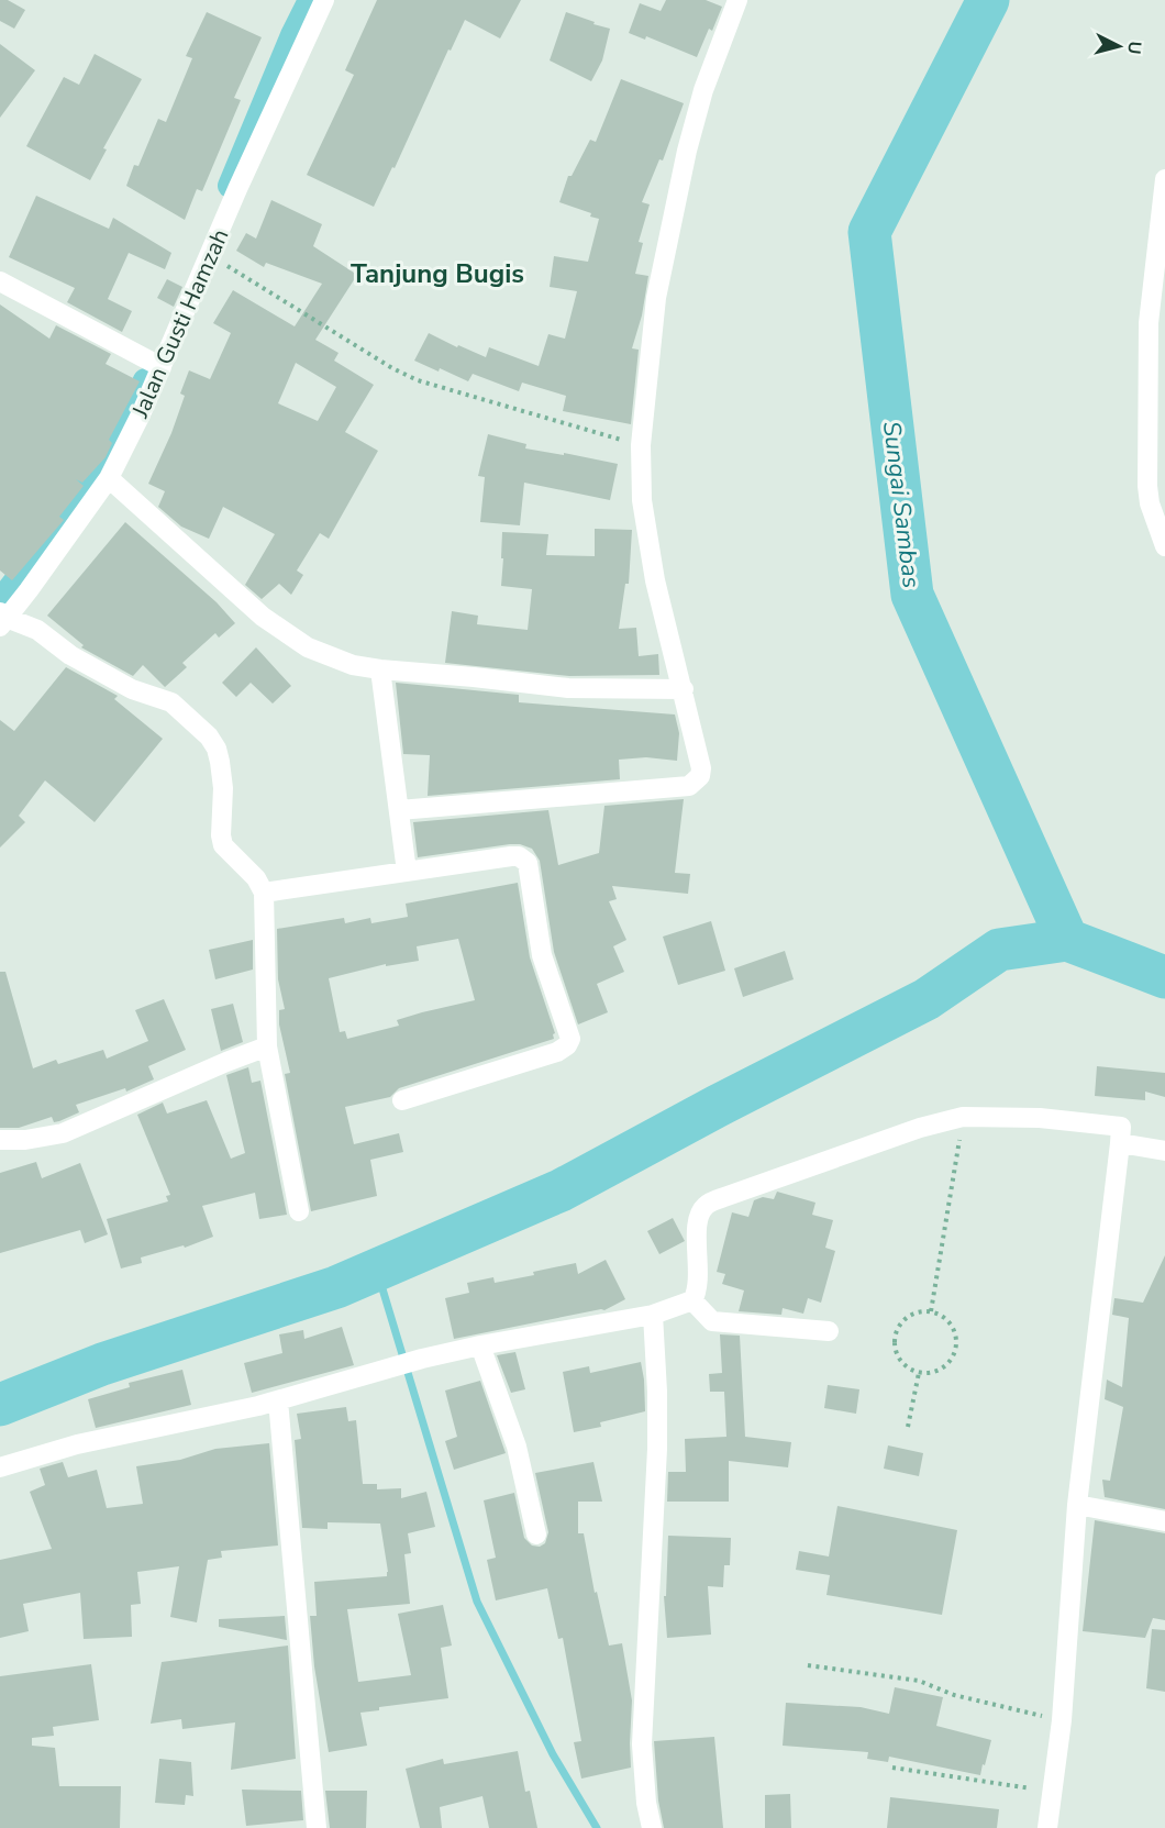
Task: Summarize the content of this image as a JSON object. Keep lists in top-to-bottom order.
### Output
{
  "streets": {
    "street": ["Jalan Gusti Hamzah"]
  },
  "districts": ["Tanjung Bugis"],
  "water": ["Sungai Sambas"],
  "north": "right"
}
